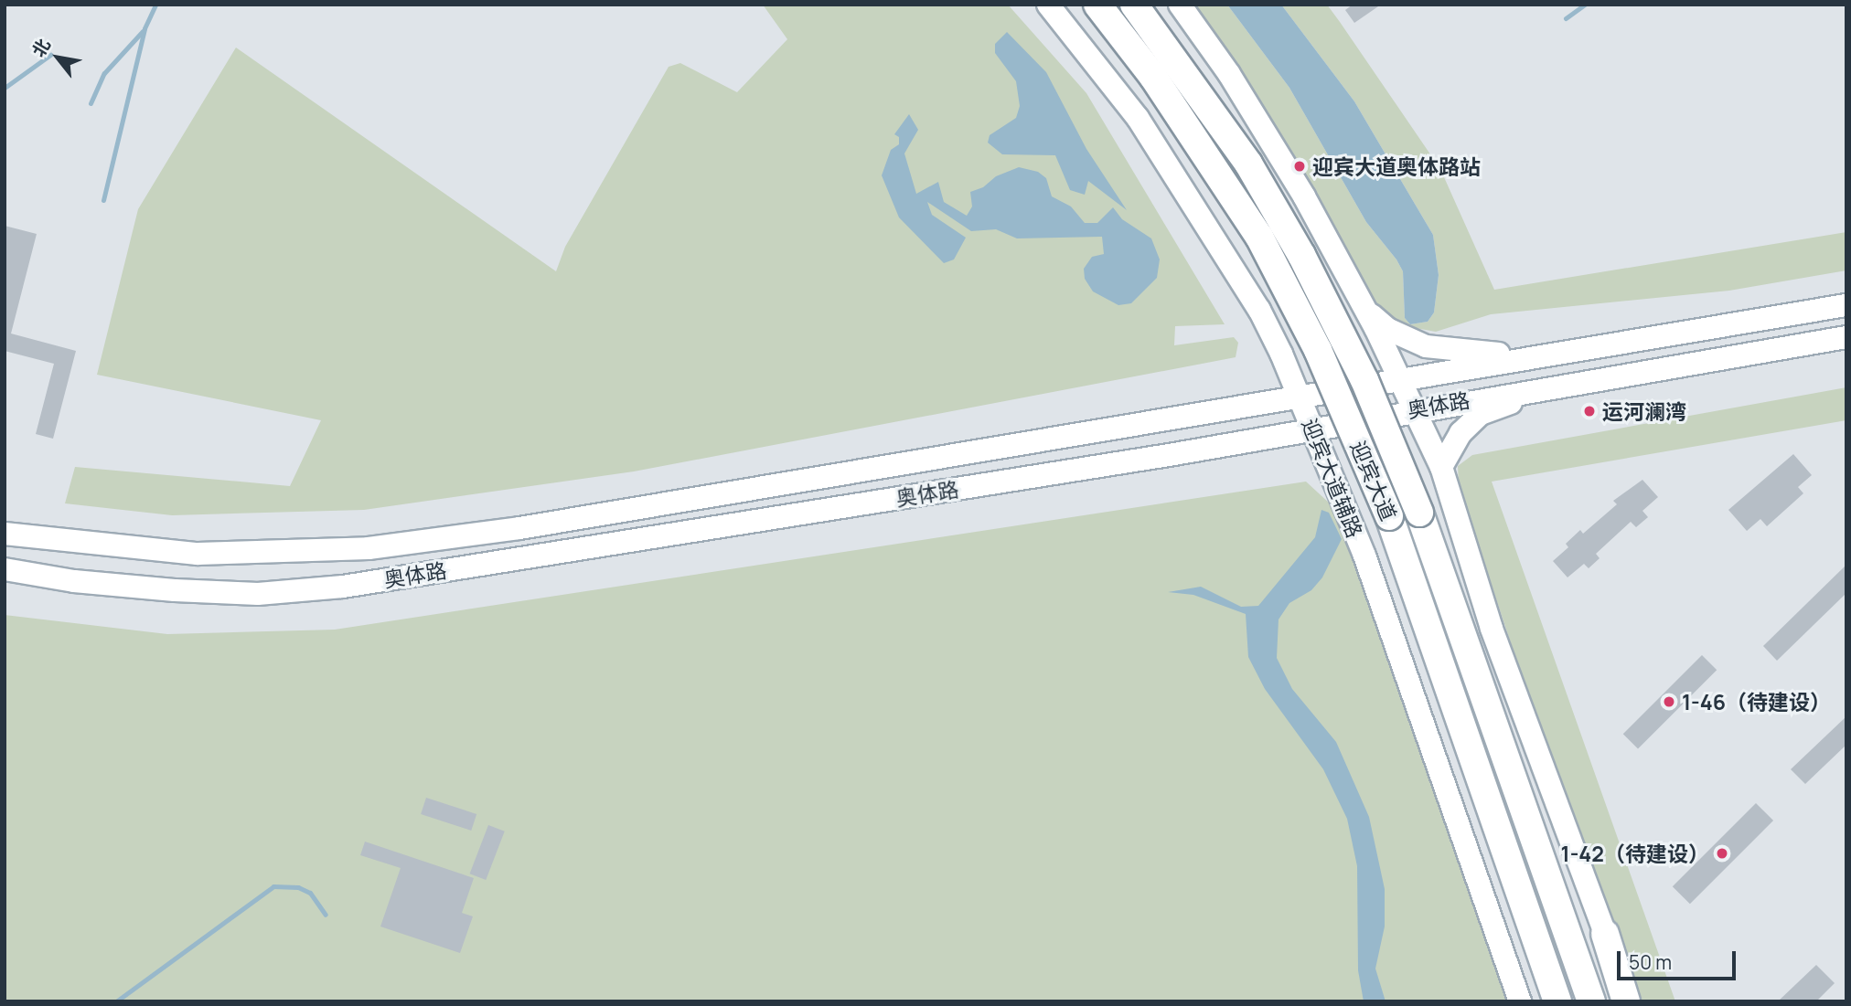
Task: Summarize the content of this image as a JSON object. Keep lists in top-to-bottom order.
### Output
{
  "streets": {
    "highway": ["迎宾大道"],
    "main road": ["奥体路", "迎宾大道辅路"]
  },
  "crossings": [
    ["奥体路", "迎宾大道辅路"]
  ],
  "places": [
    "迎宾大道奥体路站",
    "运河澜湾",
    "1-46（待建设）",
    "1-42（待建设）"
  ],
  "scale_bar": "50 m",
  "north": "top left"
}
